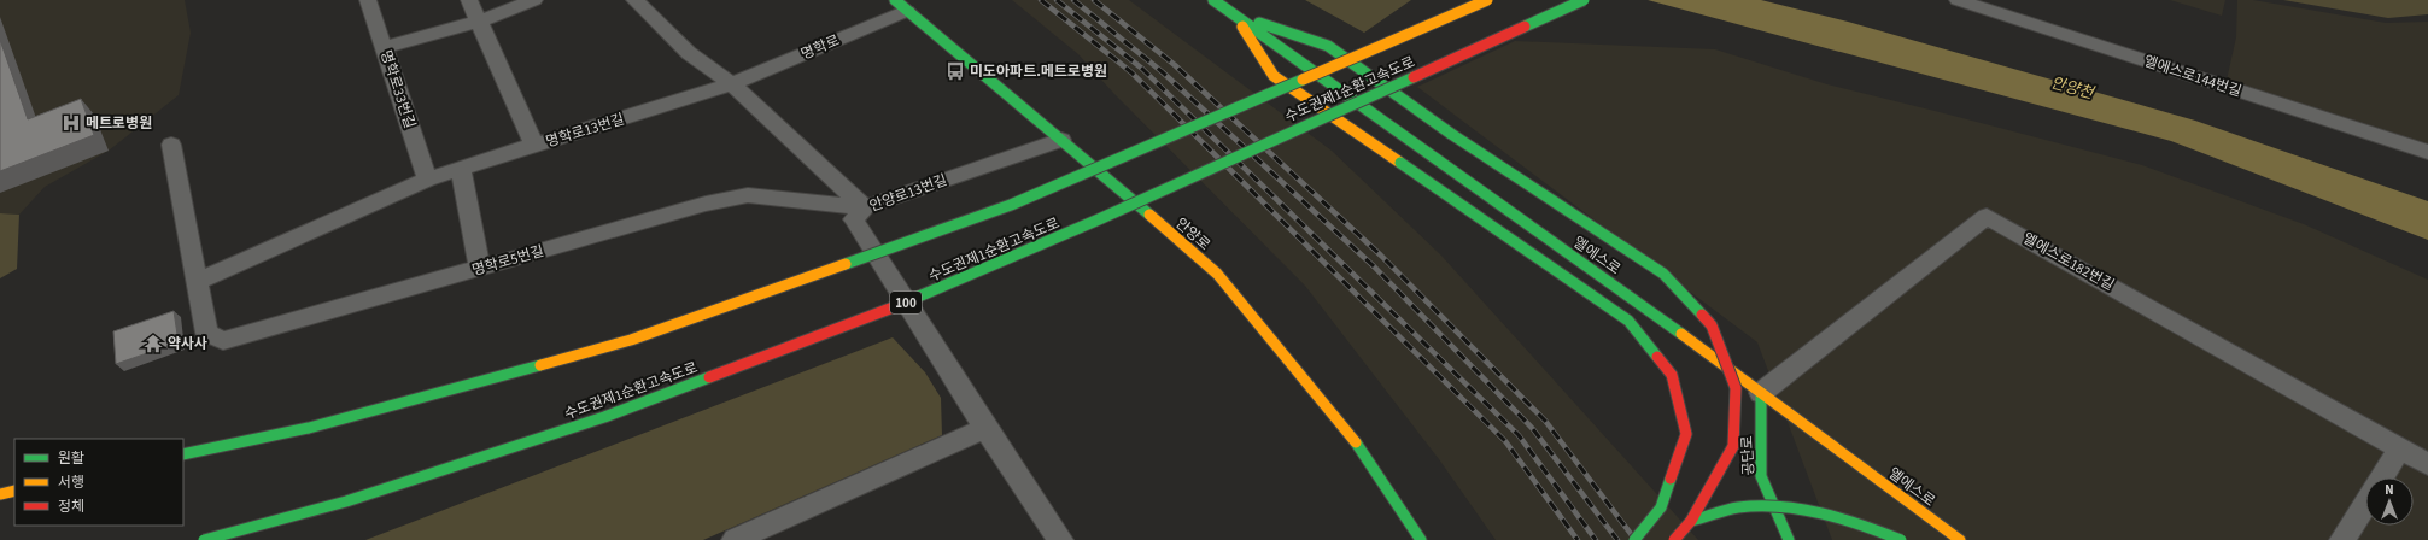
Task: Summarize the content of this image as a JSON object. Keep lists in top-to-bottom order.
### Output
{
  "streets": {
    "main road": [
      "수도권제1순환고속도로",
      "안양로",
      "엘에스로",
      "100",
      "공단로"
    ],
    "street": [
      "명학로",
      "엘에스로144번길",
      "명학로33번길",
      "명학로13번길",
      "안양로13번길",
      "명학로5번길",
      "엘에스로182번길"
    ]
  },
  "crossings": [
    ["명학로", "명학로13번길"],
    ["명학로", "안양로"],
    ["안양로13번길", "안양로"],
    ["안양로13번길", "명학로5번길"],
    ["엘에스로", "엘에스로182번길"],
    ["엘에스로", "공단로"],
    ["엘에스로182번길", "공단로"]
  ],
  "water": ["안양천"],
  "places": {
    "bus stop": ["미도아파트.메트로병원"],
    "hospital": ["메트로병원"],
    "temple": ["약사사"]
  },
  "legend": ["원활", "서행", "정체"],
  "north": "top"
}
